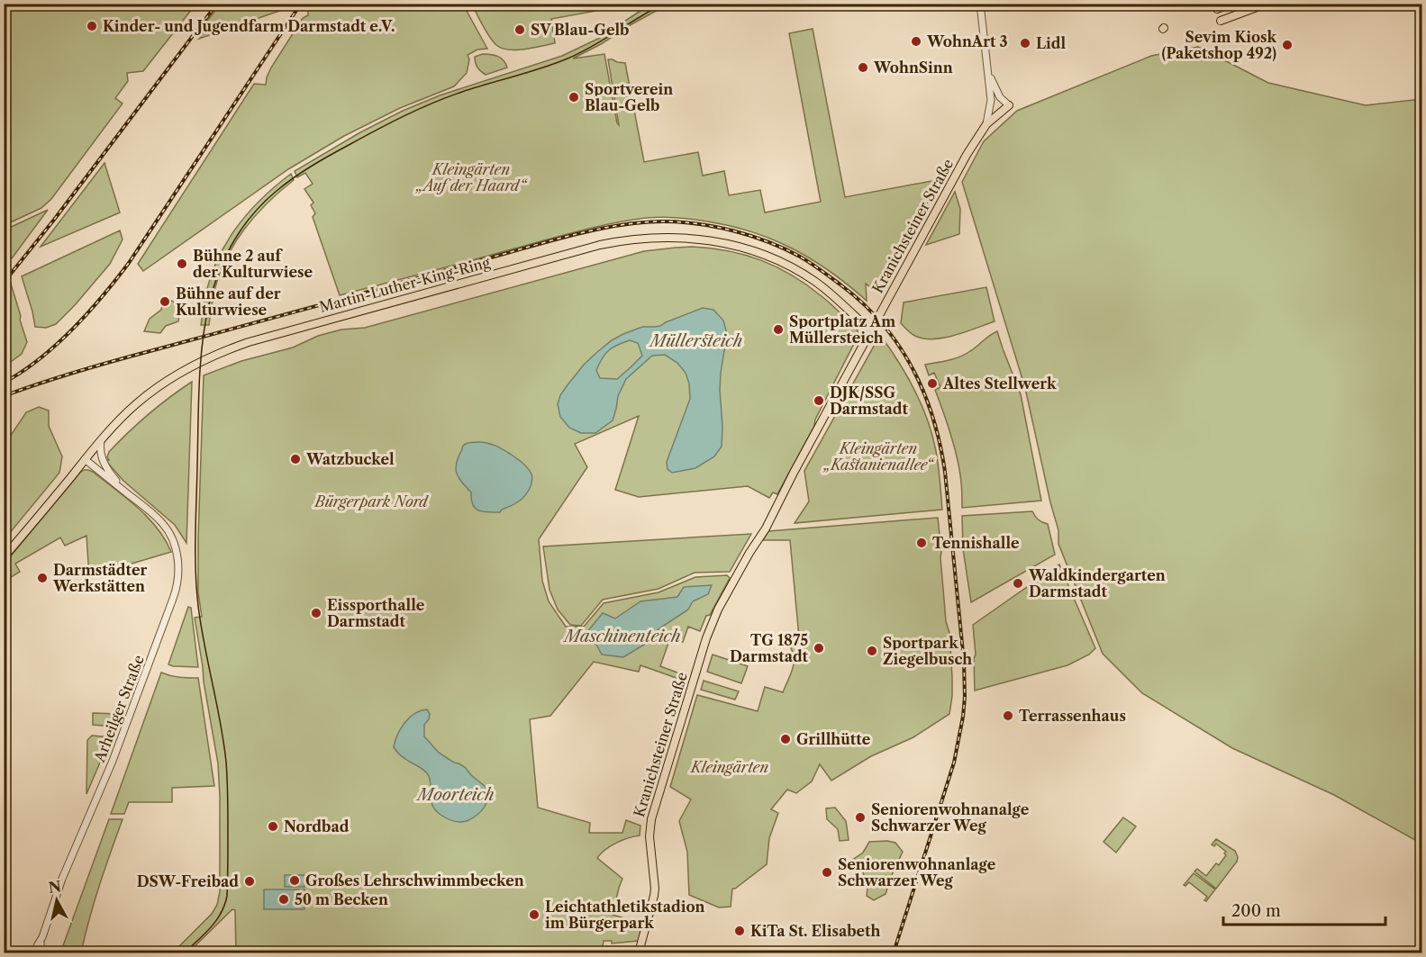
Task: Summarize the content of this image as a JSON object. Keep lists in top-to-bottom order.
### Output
{
  "streets": {
    "main road": ["Kranichsteiner Straße", "Martin-Luther-King-Ring"],
    "street": ["Arheilger Straße"]
  },
  "crossings": [
    ["Kranichsteiner Straße", "Martin-Luther-King-Ring"],
    ["Martin-Luther-King-Ring", "Arheilger Straße"]
  ],
  "water": ["Müllersteich", "Maschinenteich", "Moorteich"],
  "parks": [
    "Kleingärten „Auf der Haard“",
    "Kleingärten „Kastanienallee“",
    "Bürgerpark Nord",
    "Kleingärten"
  ],
  "places": [
    "Kinder- und Jugendfarm Darmstadt e.V.",
    "SV Blau-Gelb",
    "WohnArt 3",
    "Lidl",
    "Sevim Kiosk (Paketshop 492)",
    "WohnSinn",
    "Sportverein Blau-Gelb",
    "Bühne 2 auf der Kulturwiese",
    "Bühne auf der Kulturwiese",
    "Sportplatz Am Müllersteich",
    "Altes Stellwerk",
    "DJK/SSG Darmstadt",
    "Watzbuckel",
    "Tennishalle",
    "Darmstädter Werkstätten",
    "Waldkindergarten Darmstadt",
    "Eissporthalle Darmstadt",
    "TG 1875 Darmstadt",
    "Sportpark Ziegelbusch",
    "Terrassenhaus",
    "Grillhütte",
    "Seniorenwohnanalge Schwarzer Weg",
    "Nordbad",
    "Seniorenwohnanlage Schwarzer Weg",
    "Großes Lehrschwimmbecken",
    "DSW-Freibad",
    "50 m Becken",
    "Leichtathletikstadion im Bürgerpark",
    "KiTa St. Elisabeth"
  ],
  "scale_bar": "200 m",
  "north": "top"
}
